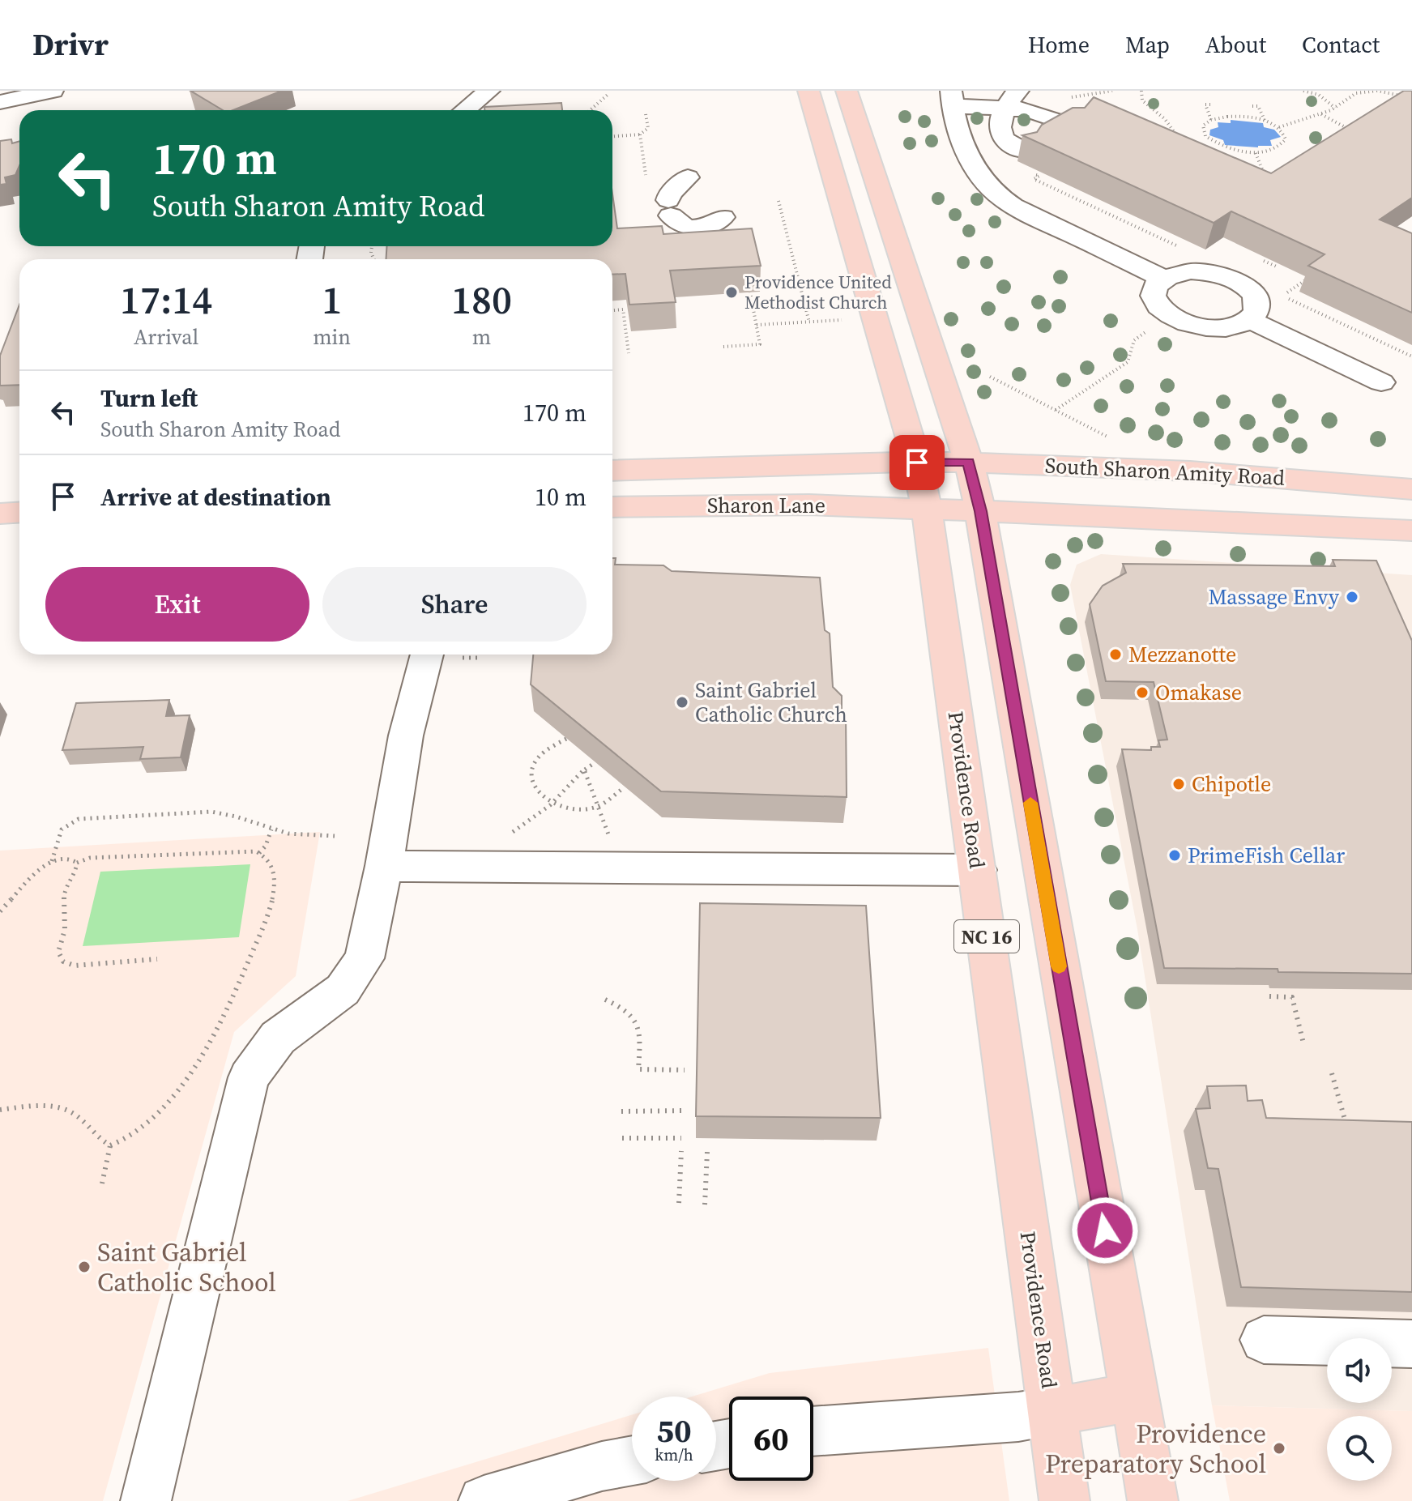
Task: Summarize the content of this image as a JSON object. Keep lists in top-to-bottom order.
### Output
{
  "streets": {
    "main road": [
      "South Sharon Amity Road",
      "Sharon Lane",
      "Providence Road",
      "NC 16"
    ]
  },
  "crossings": [
    ["South Sharon Amity Road", "Sharon Lane"],
    ["South Sharon Amity Road", "Providence Road"],
    ["South Sharon Amity Road", "NC 16"],
    ["Sharon Lane", "Providence Road"]
  ],
  "places": [
    "Providence United Methodist Church",
    "Massage Envy",
    "Mezzanotte",
    "Omakase",
    "Saint Gabriel Catholic Church",
    "Chipotle",
    "PrimeFish Cellar",
    "Saint Gabriel Catholic School",
    "Providence Preparatory School"
  ],
  "page": {
    "header": "Drivr",
    "nav": [
      "Home",
      "Map",
      "About",
      "Contact"
    ],
    "turn": ["170 m", "South Sharon Amity Road"],
    "eta": [
      "17:14",
      "Arrival",
      "1",
      "min",
      "180",
      "m"
    ],
    "list": [
      {
        "name": "Turn left",
        "note": "South Sharon Amity Road",
        "value": "170 m"
      },
      {
        "name": "Arrive at destination",
        "value": "10 m"
      }
    ],
    "buttons": ["Exit", "Share"],
    "speed": "50 km/h",
    "limit": "60"
  }
}
